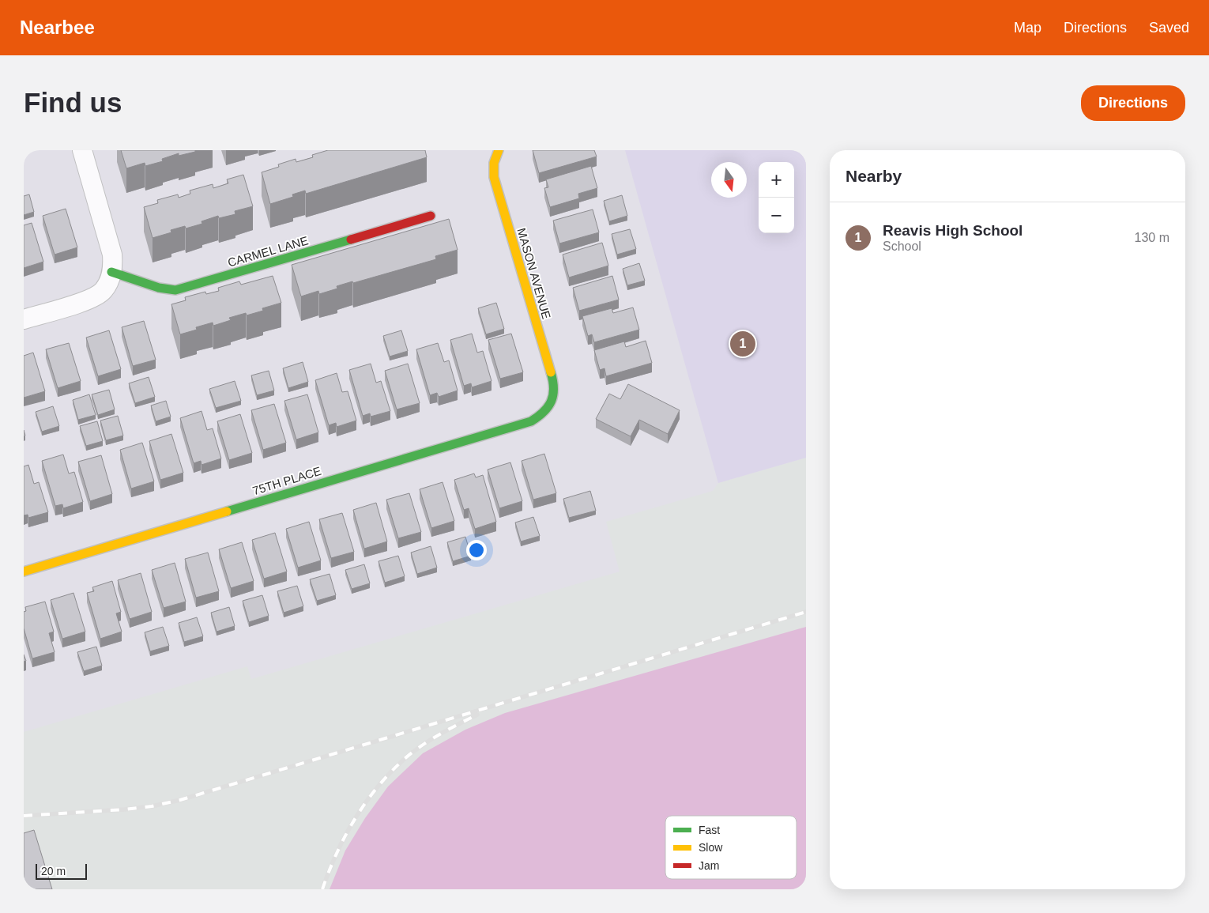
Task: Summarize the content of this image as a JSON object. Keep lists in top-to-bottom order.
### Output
{
  "streets": {
    "street": ["CARMEL LANE", "MASON AVENUE", "75TH PLACE"]
  },
  "crossings": [
    ["MASON AVENUE", "75TH PLACE"]
  ],
  "legend": ["Fast", "Slow", "Jam"],
  "scale_bar": "20 m",
  "north": "bottom",
  "page": {
    "header": "Nearbee",
    "nav": ["Map", "Directions", "Saved"],
    "buttons": "Directions",
    "title": "Find us",
    "heading": "Nearby",
    "map_buttons": ["+", "−"],
    "list": [
      {
        "mark": "1",
        "name": "Reavis High School",
        "note": "School",
        "value": "130 m"
      }
    ],
    "pins": "1",
    "scale": "20 m"
  }
}
